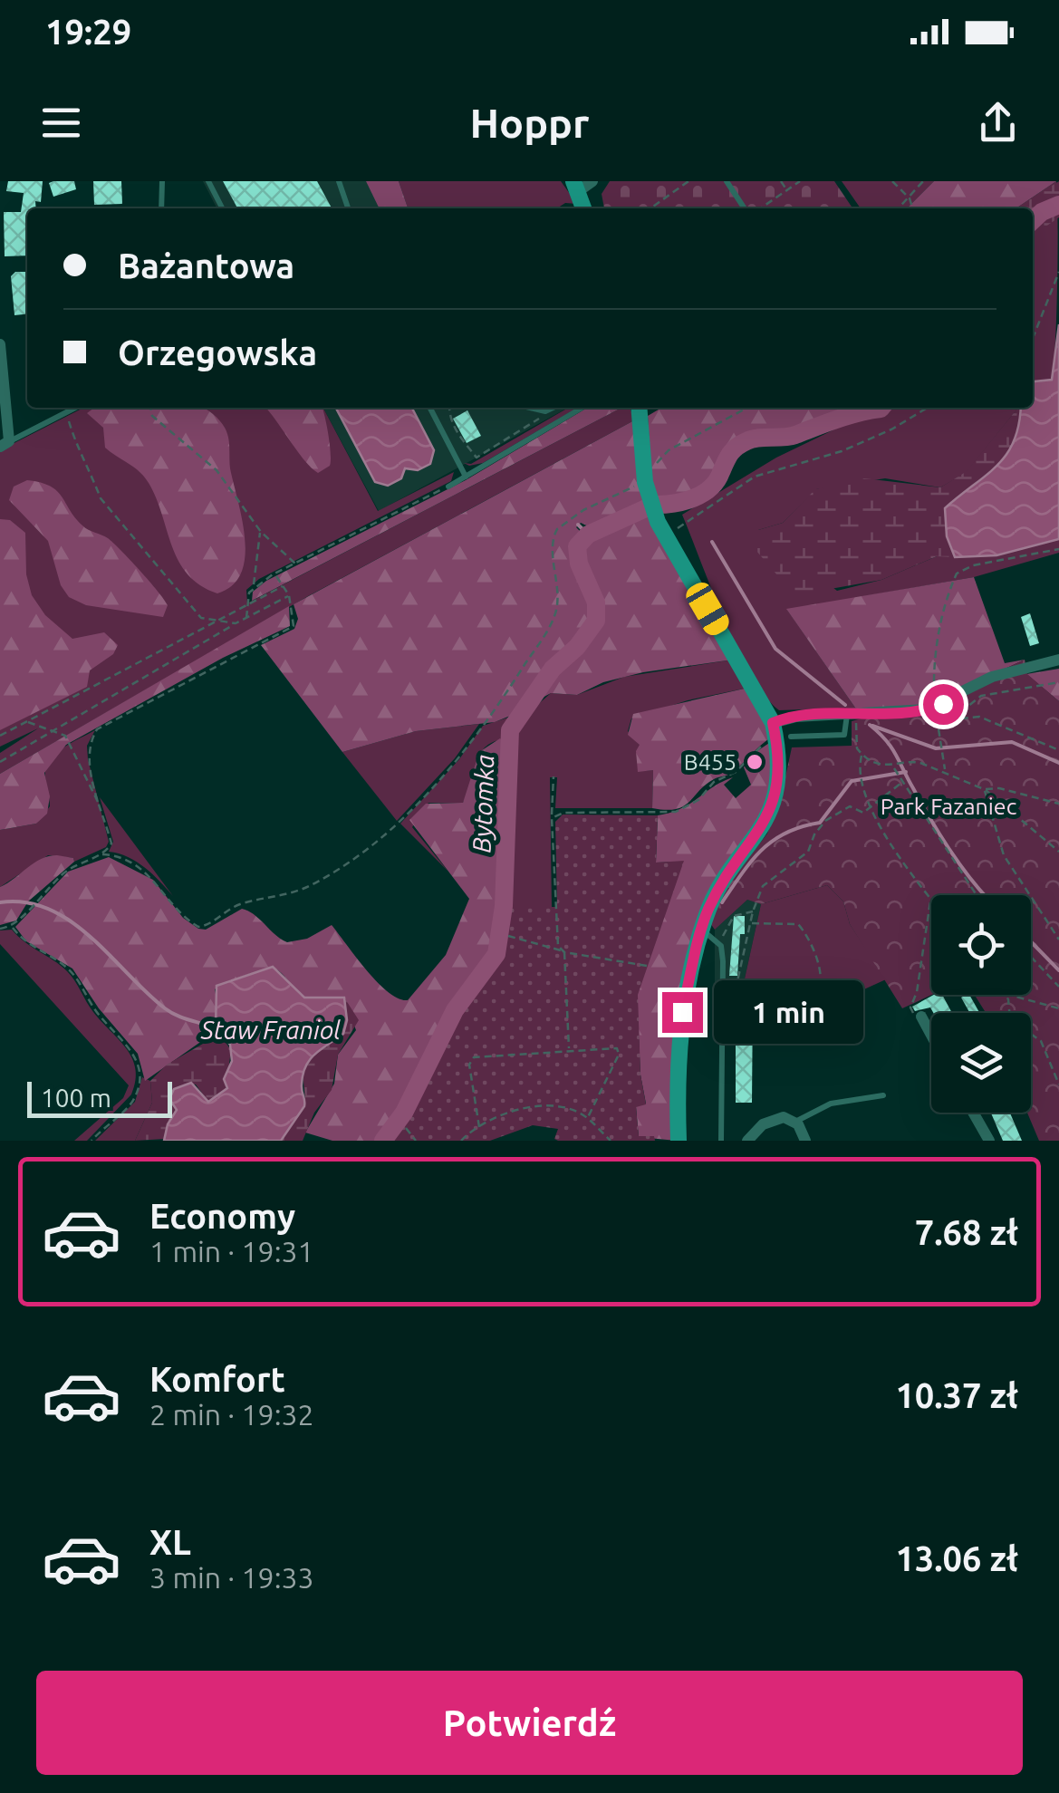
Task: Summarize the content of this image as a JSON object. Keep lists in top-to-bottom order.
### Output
{
  "water": ["Bytomka", "Staw Franiol"],
  "parks": ["Park Fazaniec"],
  "places": ["B455"],
  "scale_bar": "100 m",
  "page": {
    "status": "19:29",
    "header": "Hoppr",
    "banner": ["Bażantowa", "Orzegowska"],
    "bubble": "1 min",
    "scale": "100 m",
    "list": [
      {
        "name": "Economy",
        "note": "1 min · 19:31",
        "value": "7.68 zł"
      },
      {
        "name": "Komfort",
        "note": "2 min · 19:32",
        "value": "10.37 zł"
      },
      {
        "name": "XL",
        "note": "3 min · 19:33",
        "value": "13.06 zł"
      }
    ],
    "buttons": "Potwierdź"
  }
}
